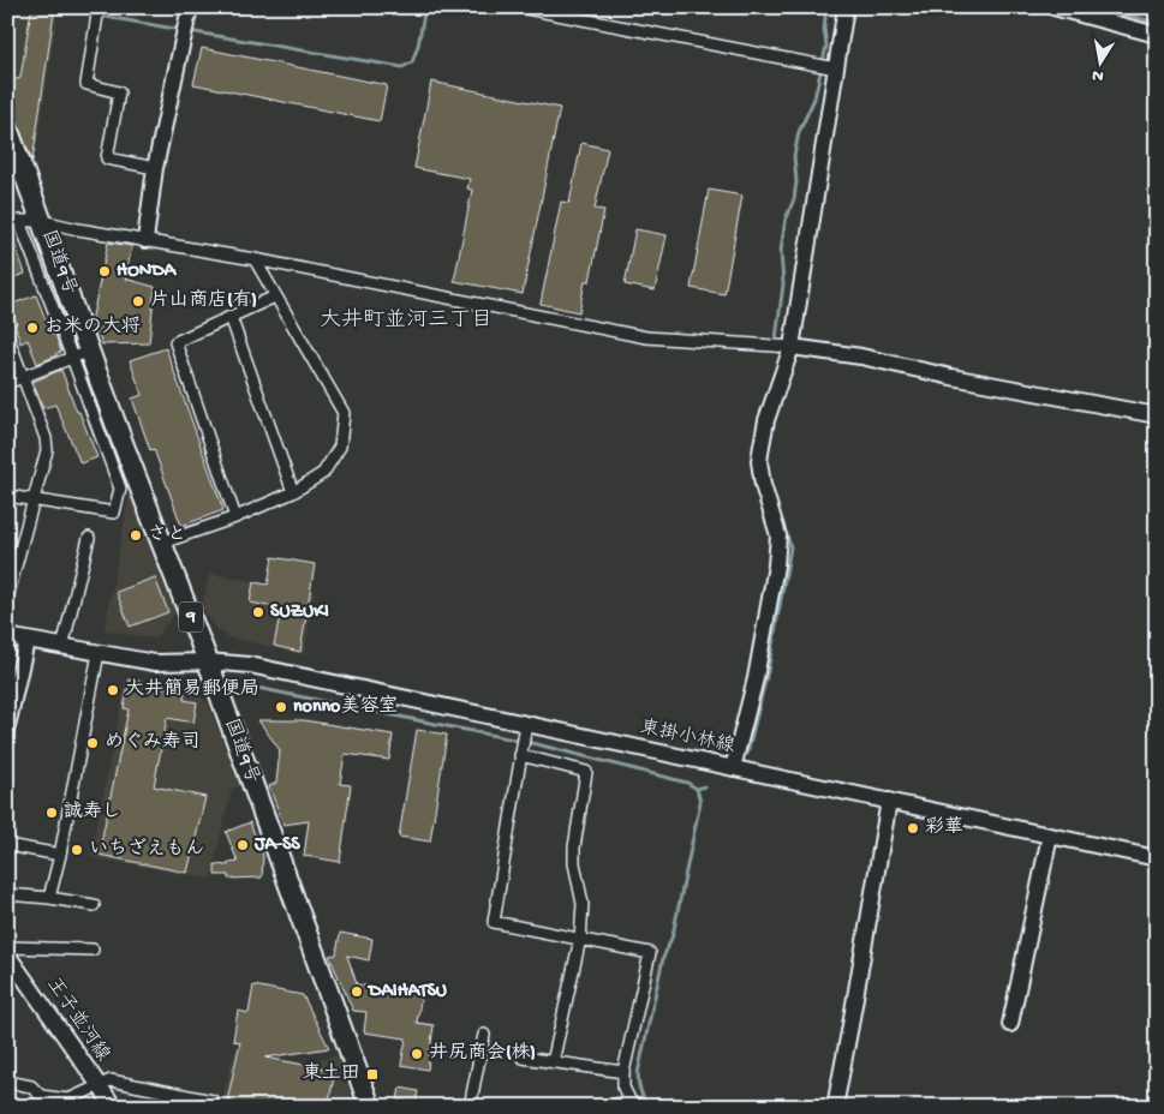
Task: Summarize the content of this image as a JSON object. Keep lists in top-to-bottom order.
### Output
{
  "streets": {
    "highway": ["国道9号", "9"],
    "street": ["東掛小林線", "王子並河線"]
  },
  "crossings": [
    ["国道9号", "東掛小林線"]
  ],
  "districts": ["大井町並河三丁目"],
  "places": {
    "other": [
      "HONDA",
      "片山商店(有)",
      "お米の大将",
      "さと",
      "SUZUKI",
      "大井簡易郵便局",
      "nonno美容室",
      "めぐみ寿司",
      "誠寿し",
      "彩華",
      "JA-SS",
      "いちざえもん",
      "DAIHATSU",
      "井尻商会(株)"
    ],
    "transit": ["東土田"]
  },
  "north": "bottom"
}
